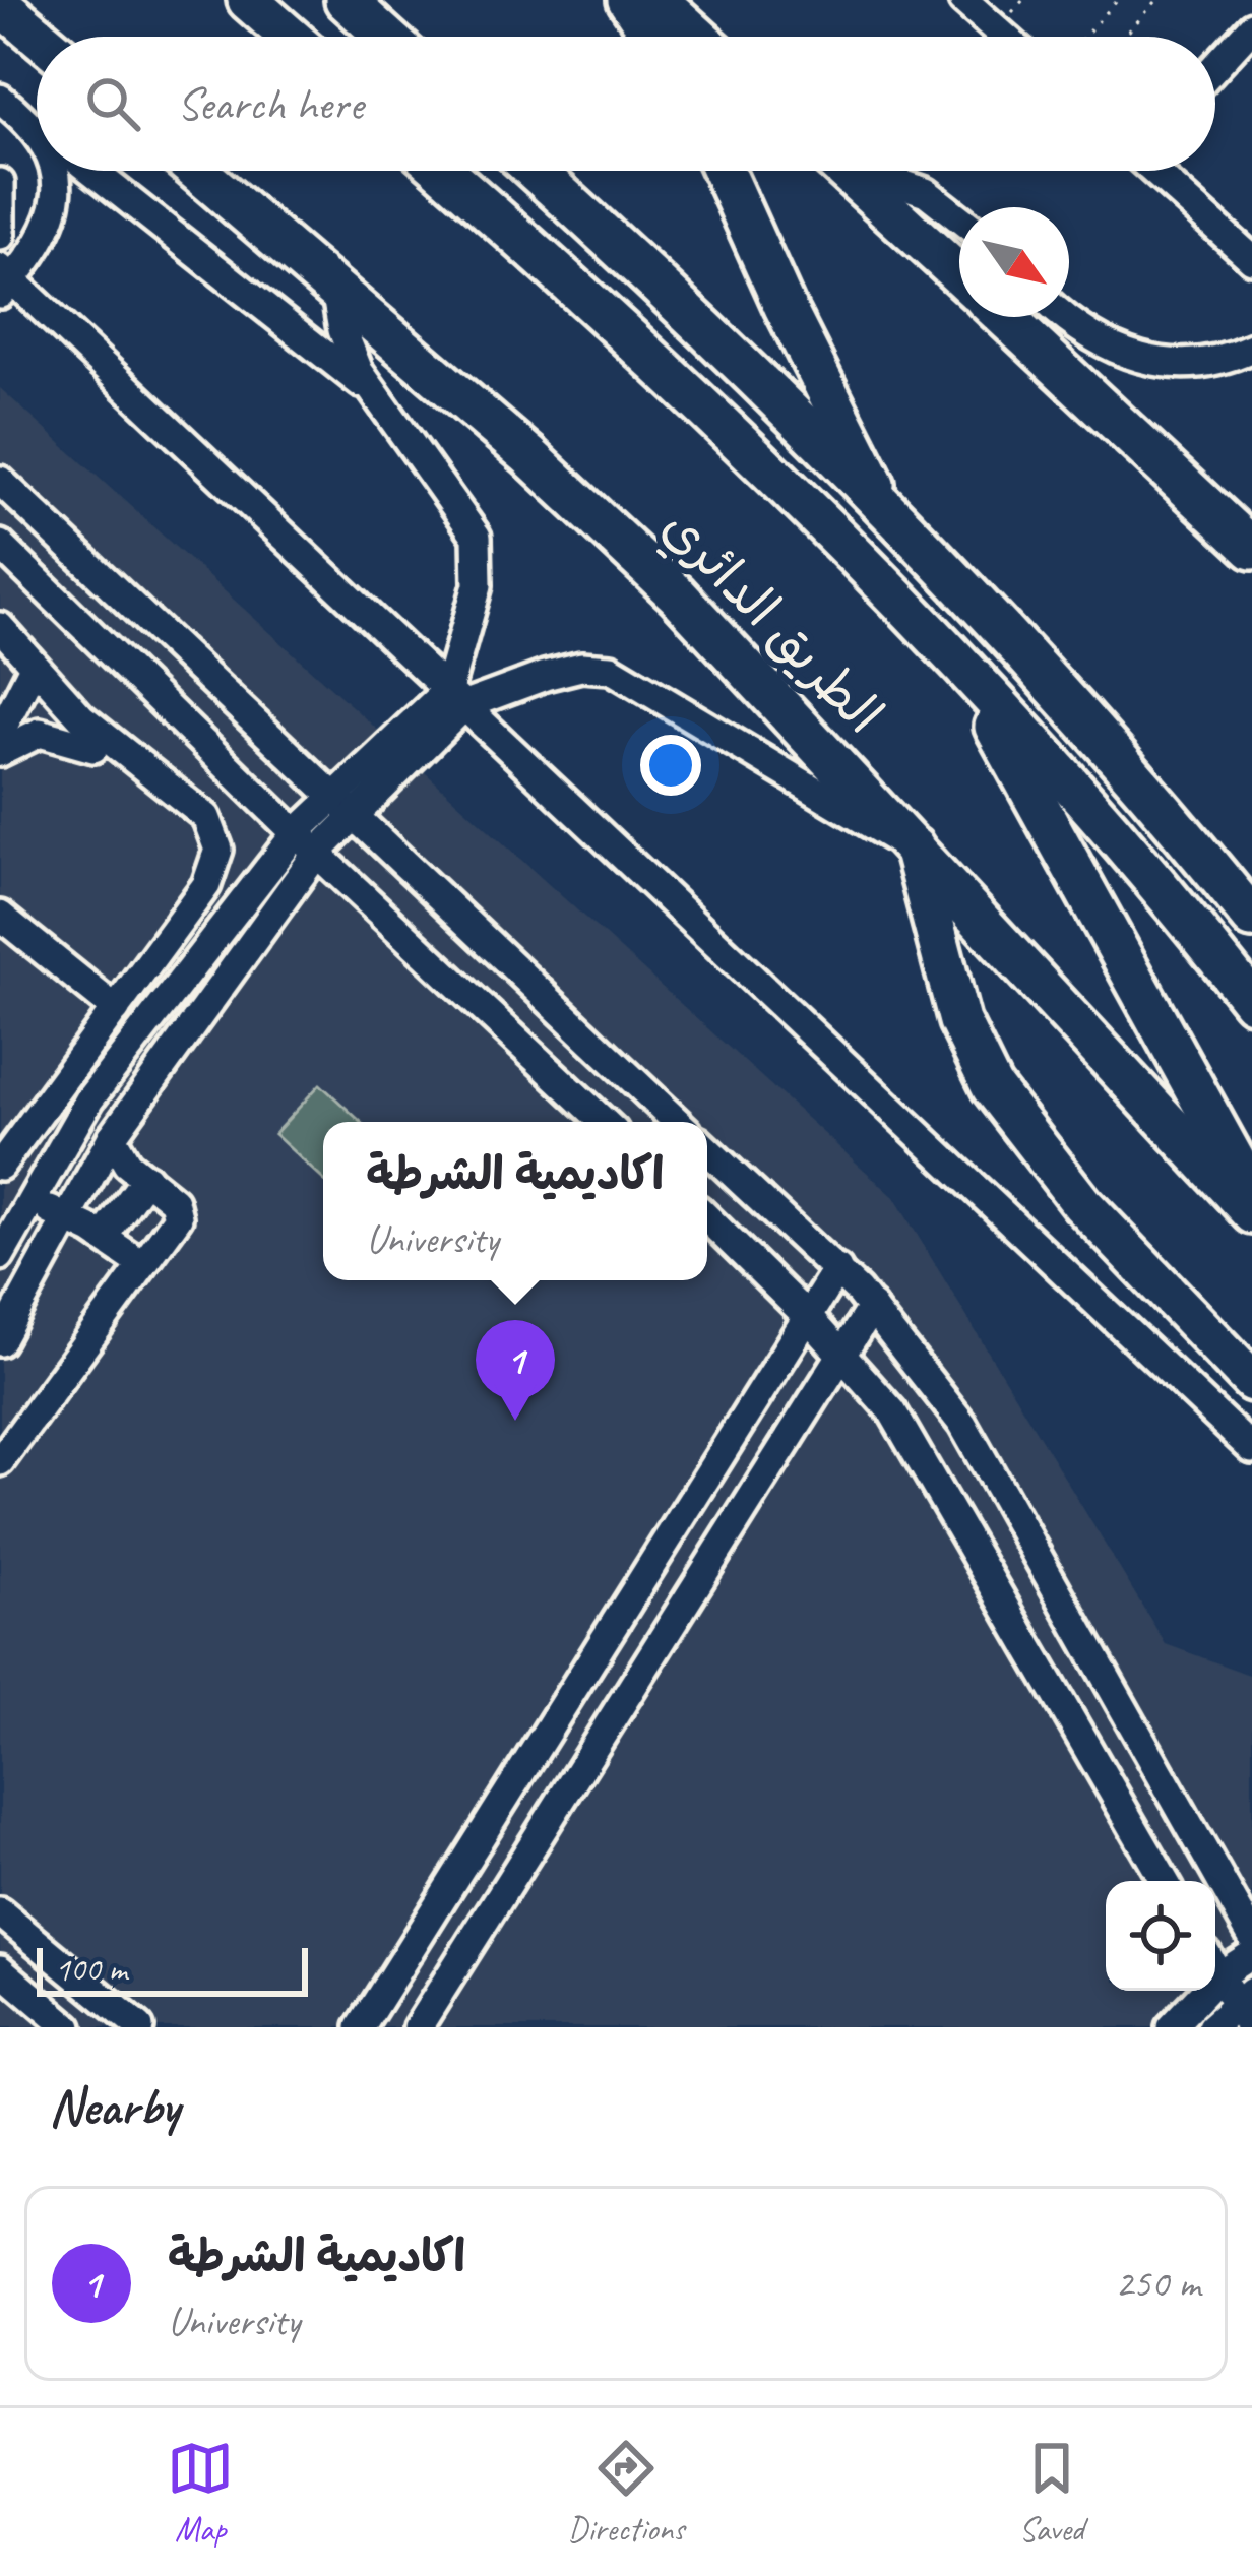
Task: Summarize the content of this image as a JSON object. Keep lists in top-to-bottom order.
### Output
{
  "streets": {
    "highway": ["الطريق الدائري"]
  },
  "scale_bar": "100 m",
  "north": "bottom right",
  "page": {
    "search": "Search here",
    "popup": ["اكاديمية الشرطة", "University"],
    "pins": "1",
    "scale": "100 m",
    "heading": "Nearby",
    "list": [
      {
        "mark": "1",
        "name": "اكاديمية الشرطة",
        "note": "University",
        "value": "250 m"
      }
    ],
    "nav": ["Map", "Directions", "Saved"]
  }
}
